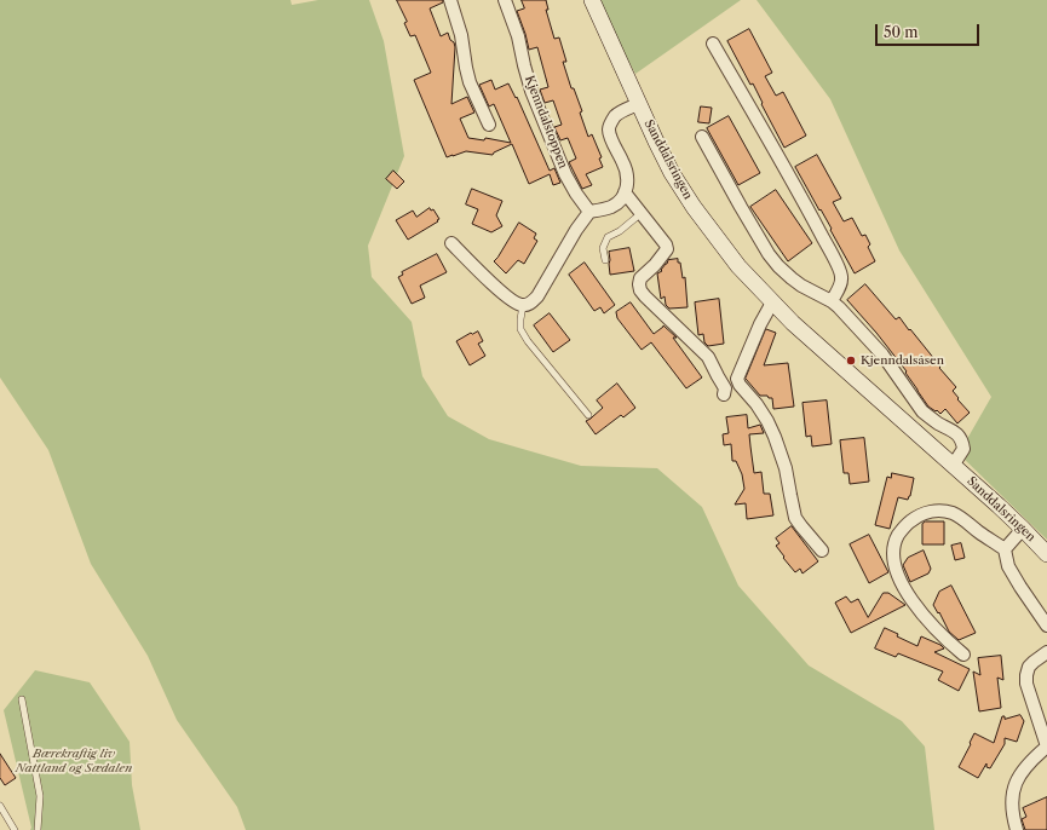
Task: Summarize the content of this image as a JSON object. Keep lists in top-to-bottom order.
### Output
{
  "streets": {
    "main road": ["Sanddalsringen"],
    "street": ["Kjenndalstoppen"]
  },
  "parks": ["Bærekraftig liv Nattland og Sædalen"],
  "places": ["Kjenndalsåsen"],
  "scale_bar": "50 m"
}
